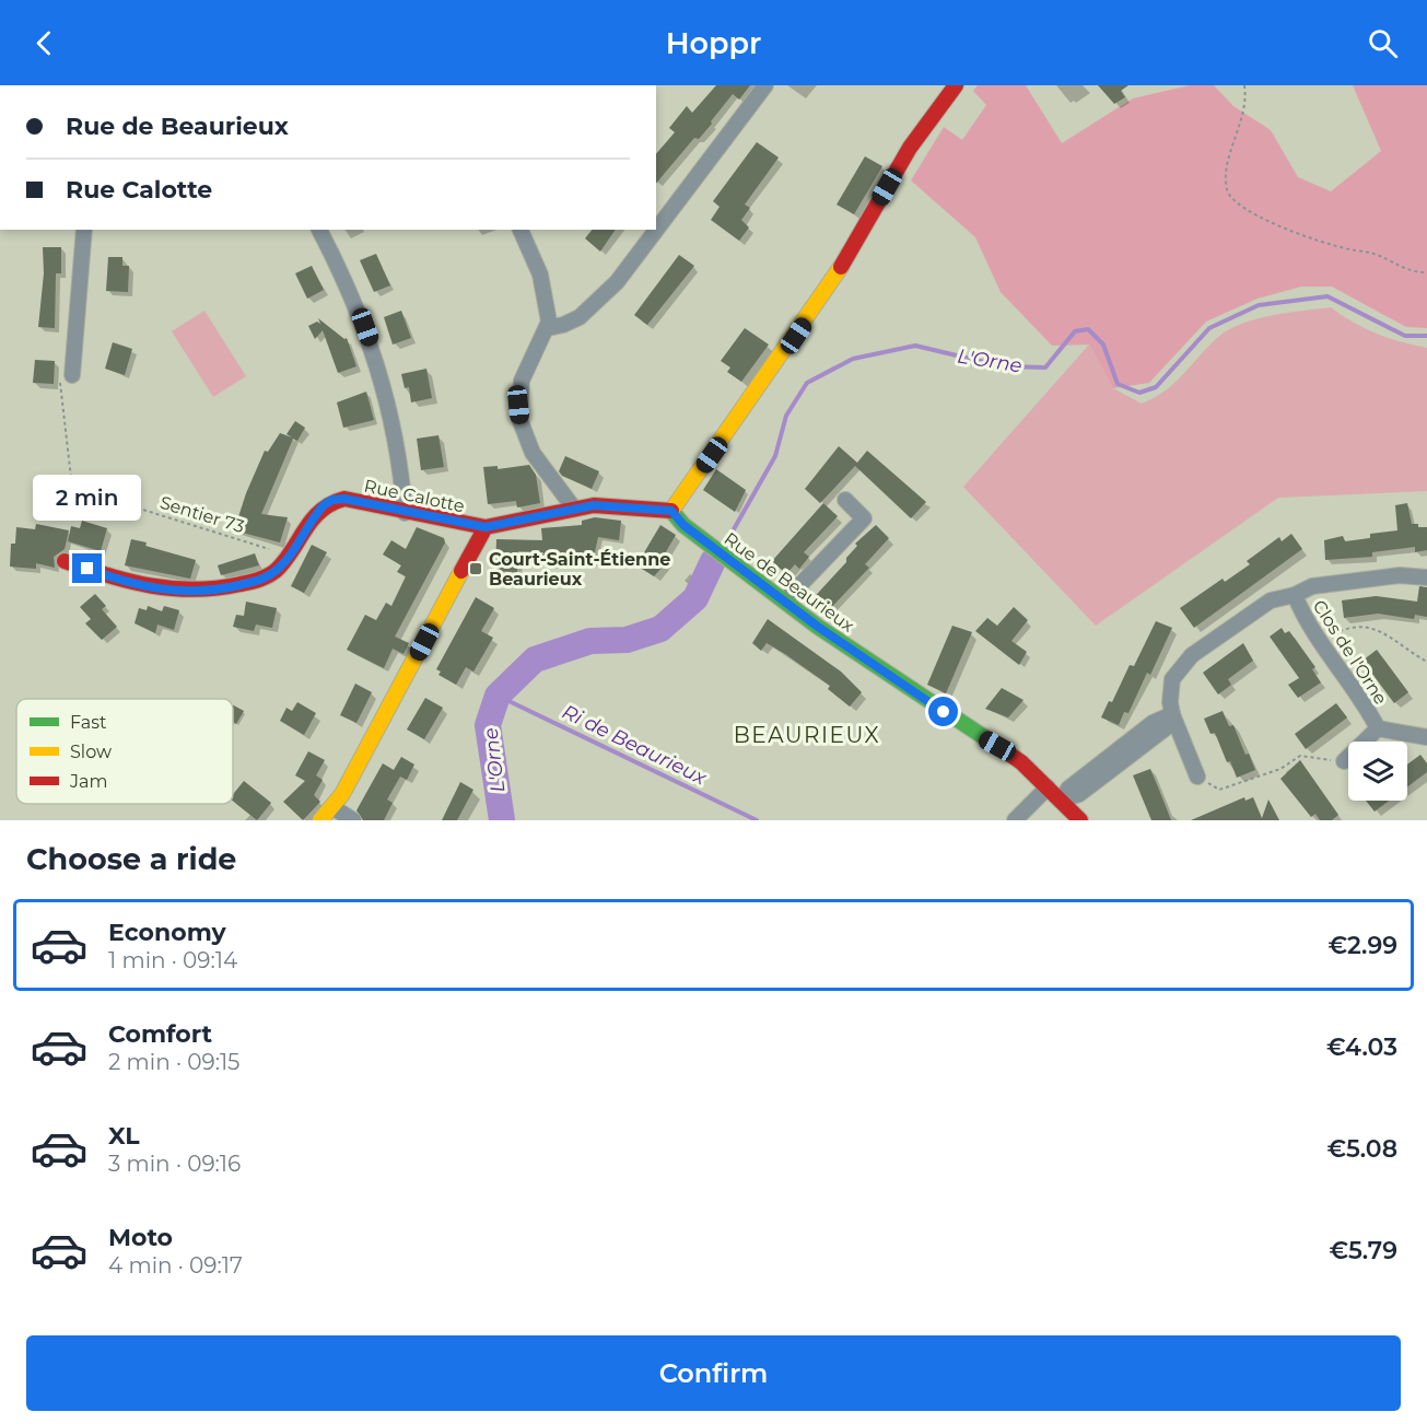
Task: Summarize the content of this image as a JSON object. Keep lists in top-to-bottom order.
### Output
{
  "streets": {
    "street": ["Rue Calotte", "Rue de Beaurieux", "Clos de l'Orne"],
    "path": ["Sentier 73"]
  },
  "crossings": [
    ["Rue Calotte", "Sentier 73"]
  ],
  "districts": ["BEAURIEUX"],
  "water": ["L'Orne", "Ri de Beaurieux"],
  "places": {
    "transit": ["Court-Saint-Étienne Beaurieux"]
  },
  "legend": ["Fast", "Slow", "Jam"],
  "page": {
    "header": "Hoppr",
    "banner": ["Rue de Beaurieux", "Rue Calotte"],
    "bubble": "2 min",
    "heading": "Choose a ride",
    "list": [
      {
        "name": "Economy",
        "note": "1 min · 09:14",
        "value": "€2.99"
      },
      {
        "name": "Comfort",
        "note": "2 min · 09:15",
        "value": "€4.03"
      },
      {
        "name": "XL",
        "note": "3 min · 09:16",
        "value": "€5.08"
      },
      {
        "name": "Moto",
        "note": "4 min · 09:17",
        "value": "€5.79"
      }
    ],
    "buttons": "Confirm"
  }
}
